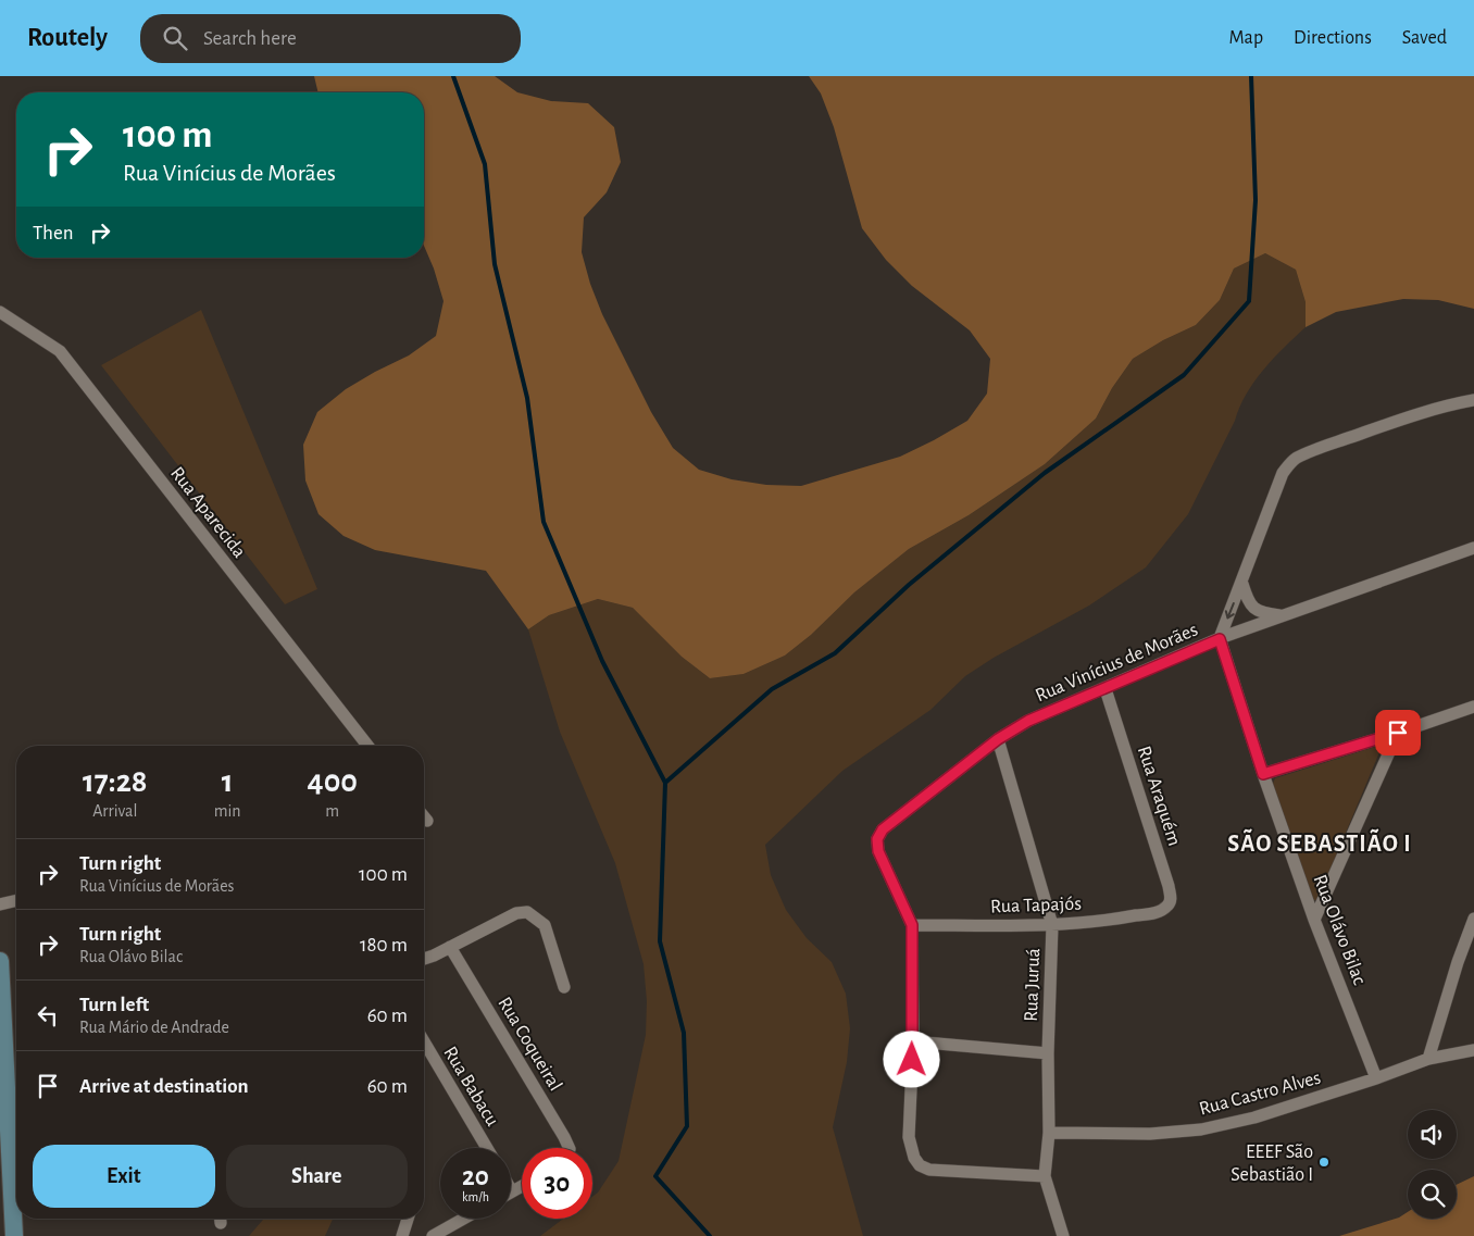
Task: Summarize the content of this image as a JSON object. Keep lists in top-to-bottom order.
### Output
{
  "streets": {
    "street": [
      "Rua Aparecida",
      "Rua Vinícius de Morães",
      "Rua Araquém",
      "Rua Tapajós",
      "Rua Olávo Bilac",
      "Rua Juruá",
      "Rua Coqueiral",
      "Rua Babacu",
      "Rua Castro Alves"
    ]
  },
  "crossings": [
    ["Rua Vinícius de Morães", "Rua Araquém"],
    ["Rua Vinícius de Morães", "Rua Tapajós"],
    ["Rua Vinícius de Morães", "Rua Olávo Bilac"],
    ["Rua Vinícius de Morães", "Rua Juruá"],
    ["Rua Araquém", "Rua Tapajós"],
    ["Rua Tapajós", "Rua Juruá"],
    ["Rua Olávo Bilac", "Rua Castro Alves"],
    ["Rua Juruá", "Rua Castro Alves"]
  ],
  "districts": ["SÃO SEBASTIÃO I"],
  "places": ["EEEF São Sebastião I"],
  "page": {
    "header": "Routely",
    "search": "Search here",
    "nav": ["Map", "Directions", "Saved"],
    "turn": ["100 m", "Rua Vinícius de Morães"],
    "then": "Then",
    "eta": [
      "17:28",
      "Arrival",
      "1",
      "min",
      "400",
      "m"
    ],
    "list": [
      {
        "name": "Turn right",
        "note": "Rua Vinícius de Morães",
        "value": "100 m"
      },
      {
        "name": "Turn right",
        "note": "Rua Olávo Bilac",
        "value": "180 m"
      },
      {
        "name": "Turn left",
        "note": "Rua Mário de Andrade",
        "value": "60 m"
      },
      {
        "name": "Arrive at destination",
        "value": "60 m"
      }
    ],
    "buttons": ["Exit", "Share"],
    "speed": "20 km/h",
    "limit": "30"
  }
}
